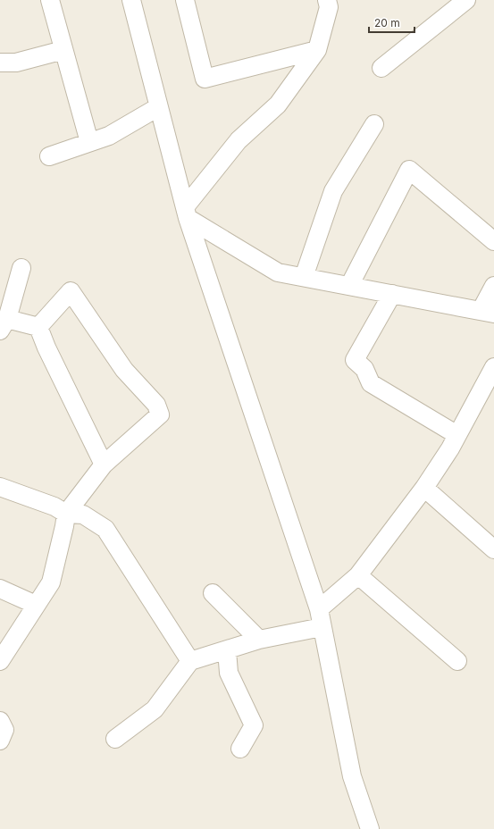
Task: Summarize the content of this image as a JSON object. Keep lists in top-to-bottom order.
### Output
{
  "scale_bar": "20 m"
}
